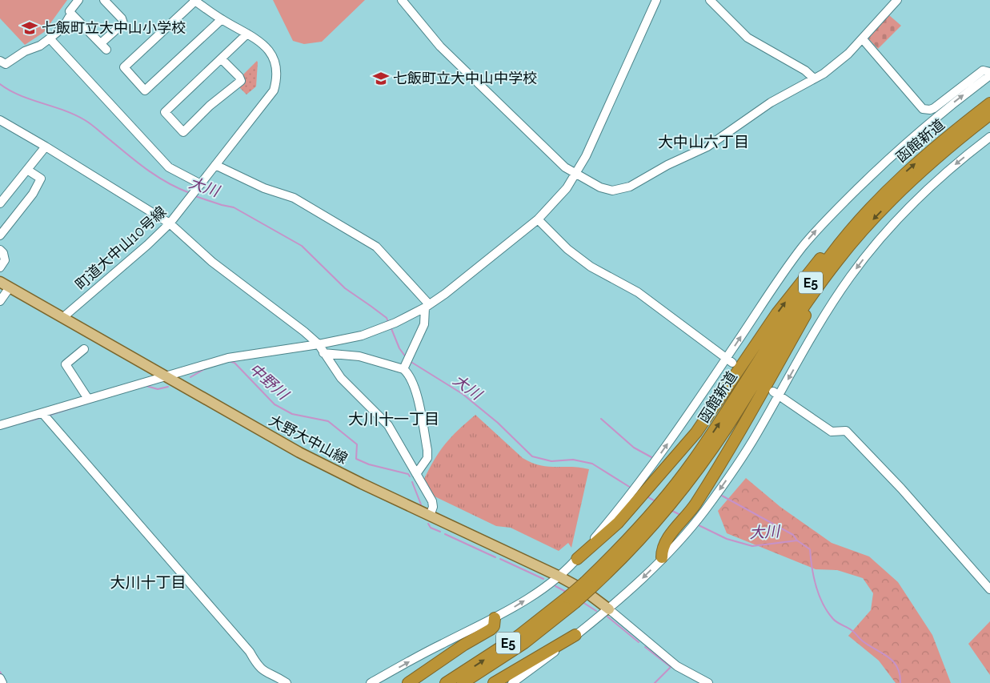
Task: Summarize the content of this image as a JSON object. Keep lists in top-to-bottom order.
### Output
{
  "streets": {
    "highway": ["函館新道", "E5"],
    "main road": ["大野大中山線"],
    "street": ["町道大中山10号線"]
  },
  "crossings": [
    ["町道大中山10号線", "大野大中山線"]
  ],
  "districts": ["大中山六丁目", "大川十一丁目", "大川十丁目"],
  "water": ["大川", "中野川"],
  "places": {
    "school or university": ["七飯町立大中山小学校", "七飯町立大中山中学校"]
  }
}
